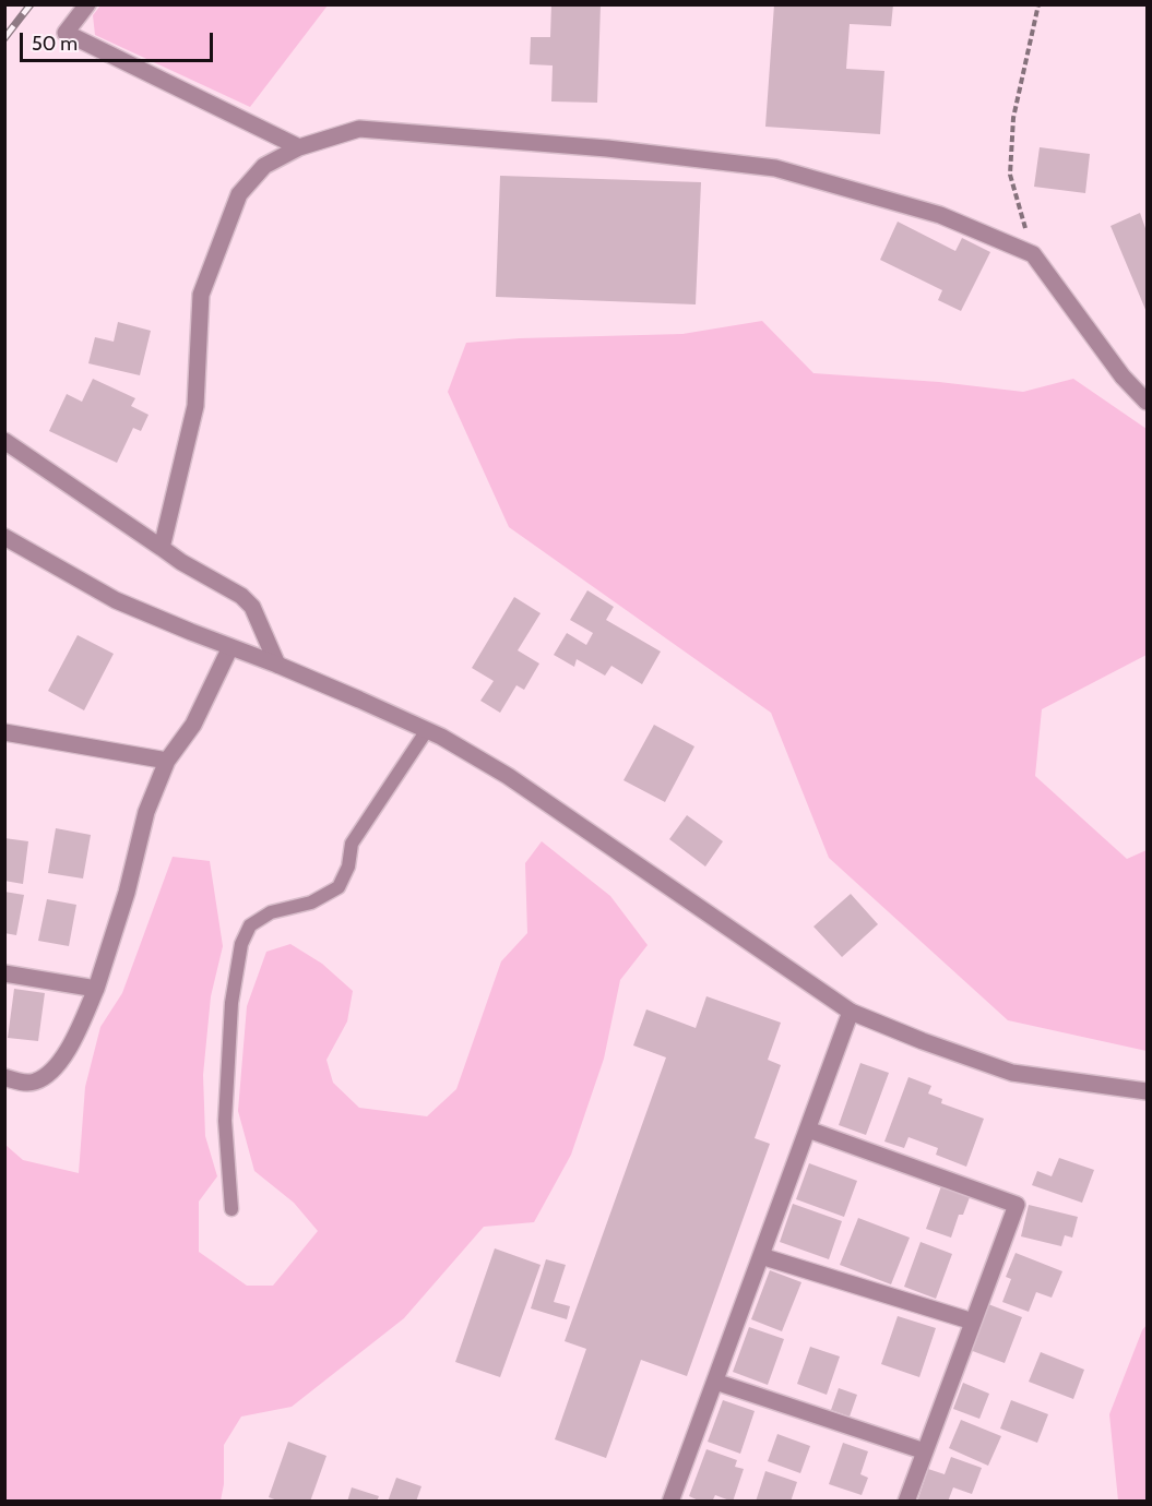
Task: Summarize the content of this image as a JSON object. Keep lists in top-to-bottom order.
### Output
{
  "scale_bar": "50 m"
}
